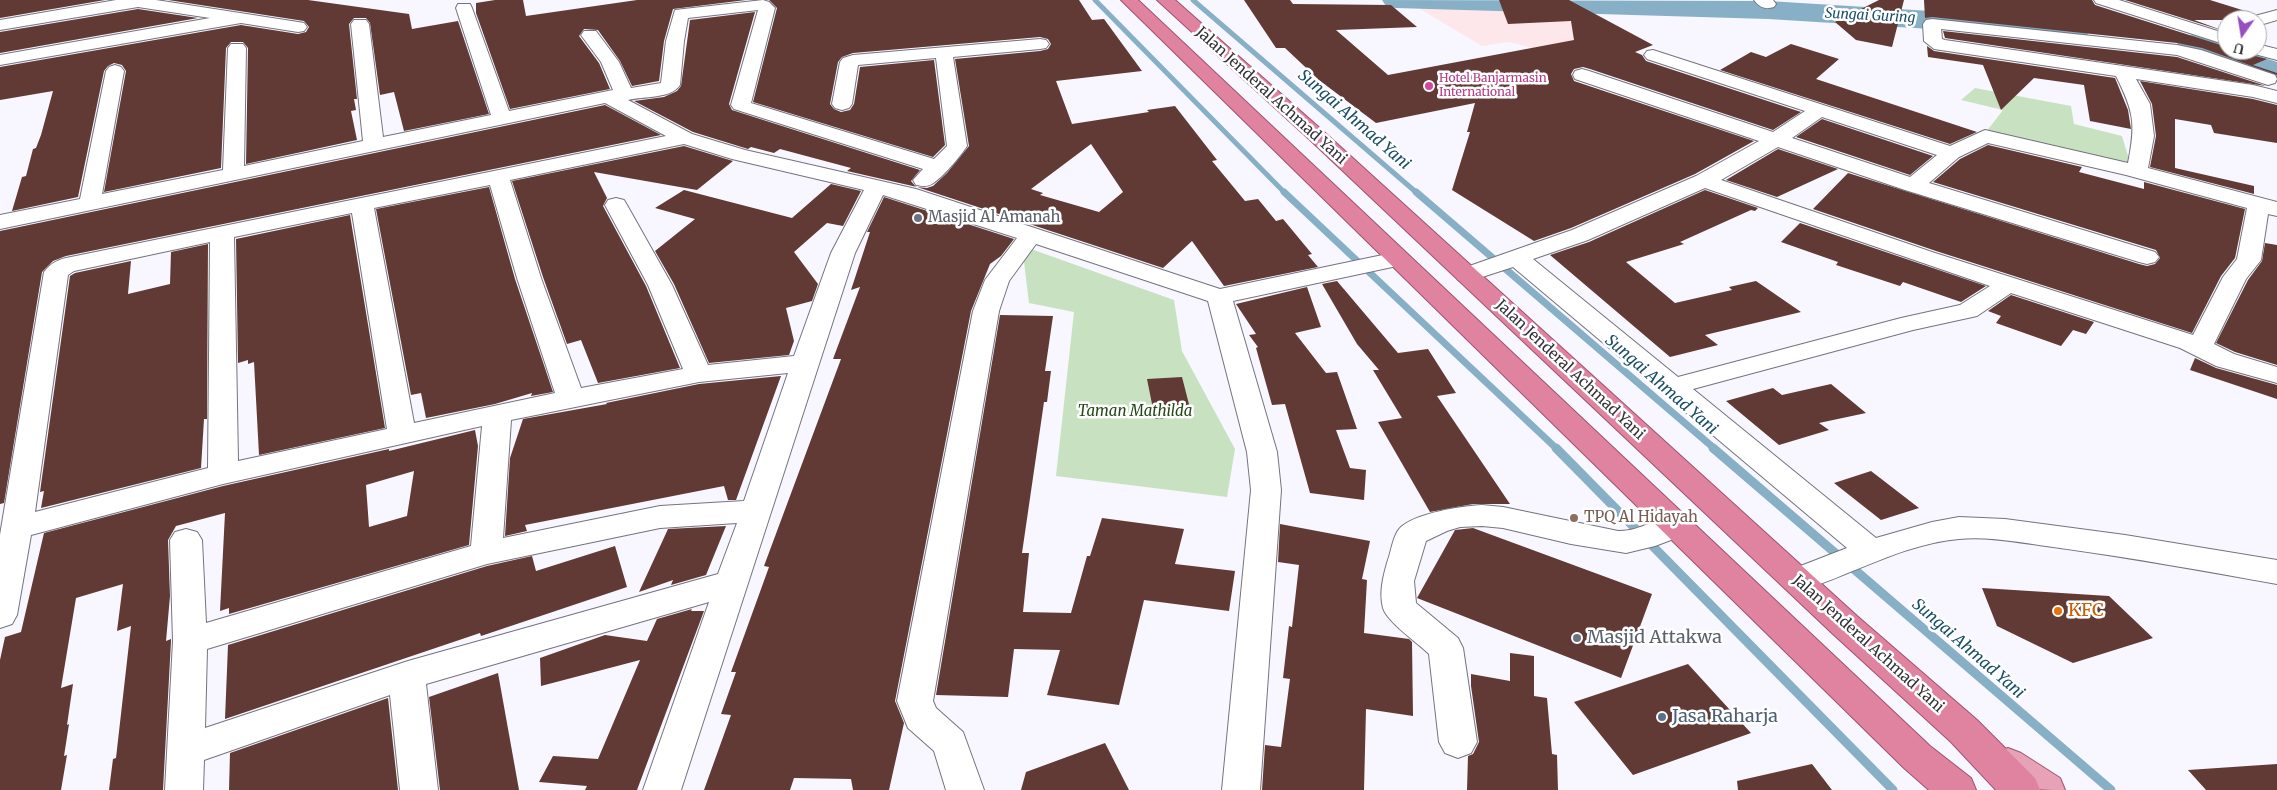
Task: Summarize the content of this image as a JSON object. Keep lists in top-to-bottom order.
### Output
{
  "streets": {
    "highway": ["Jalan Jenderal Achmad Yani"]
  },
  "water": ["Sungai Guring", "Sungai Ahmad Yani"],
  "parks": ["Taman Mathilda"],
  "places": [
    "Hotel Banjarmasin International",
    "Masjid Al Amanah",
    "TPQ Al Hidayah",
    "KFC",
    "Masjid Attakwa",
    "Jasa Raharja"
  ],
  "north": "bottom"
}
